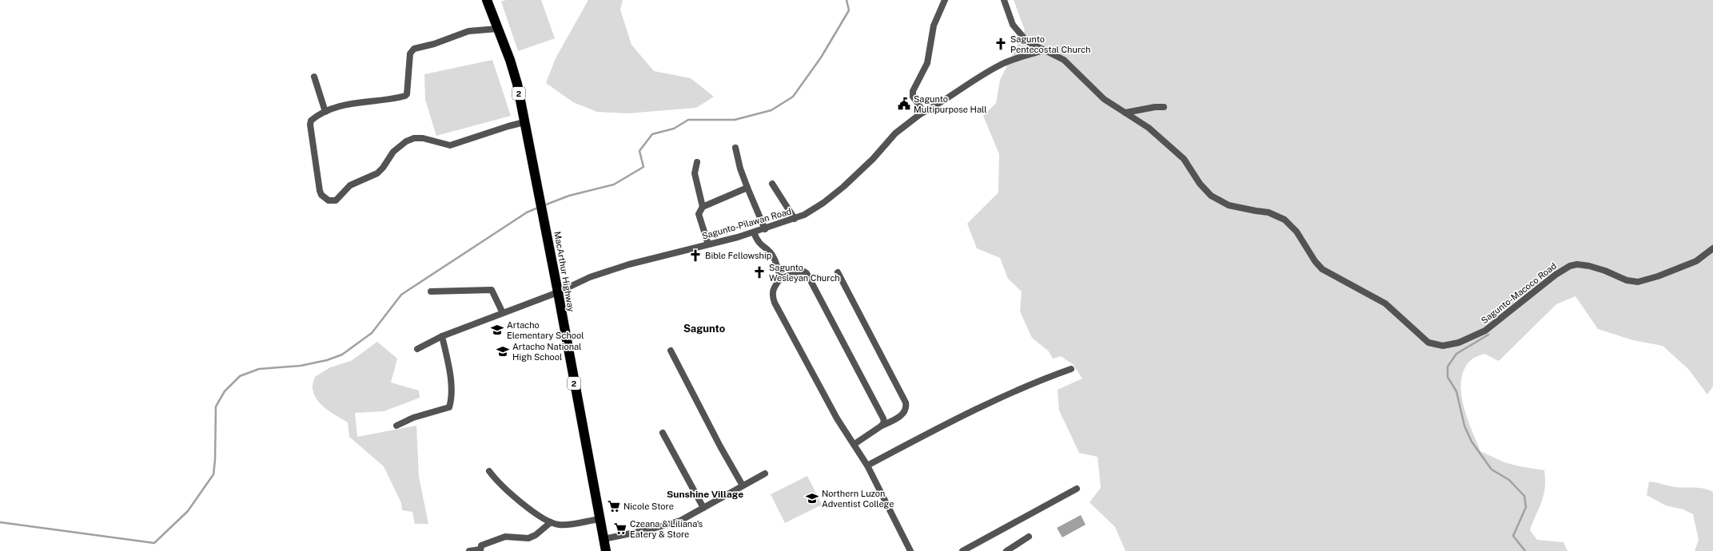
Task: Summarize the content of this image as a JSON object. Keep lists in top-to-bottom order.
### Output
{
  "streets": {
    "highway": ["2", "MacArthur Highway"],
    "street": ["Sagunto-Pilawan Road", "Sagunto-Macoco Road"]
  },
  "crossings": [
    ["Sagunto-Pilawan Road", "MacArthur Highway"],
    ["Sagunto-Pilawan Road", "Sagunto-Macoco Road"]
  ],
  "districts": ["Sagunto", "Sunshine Village"],
  "places": {
    "church": ["Sagunto Pentecostal Church", "Bible Fellowship", "Sagunto Wesleyan Church"],
    "public building": ["Sagunto Multipurpose Hall"],
    "school or university": ["Artacho Elementary School", "Artacho National High School", "Northern Luzon Adventist College"],
    "supermarket": ["Nicole Store", "Czeana & Liliana's Eatery & Store"]
  }
}
